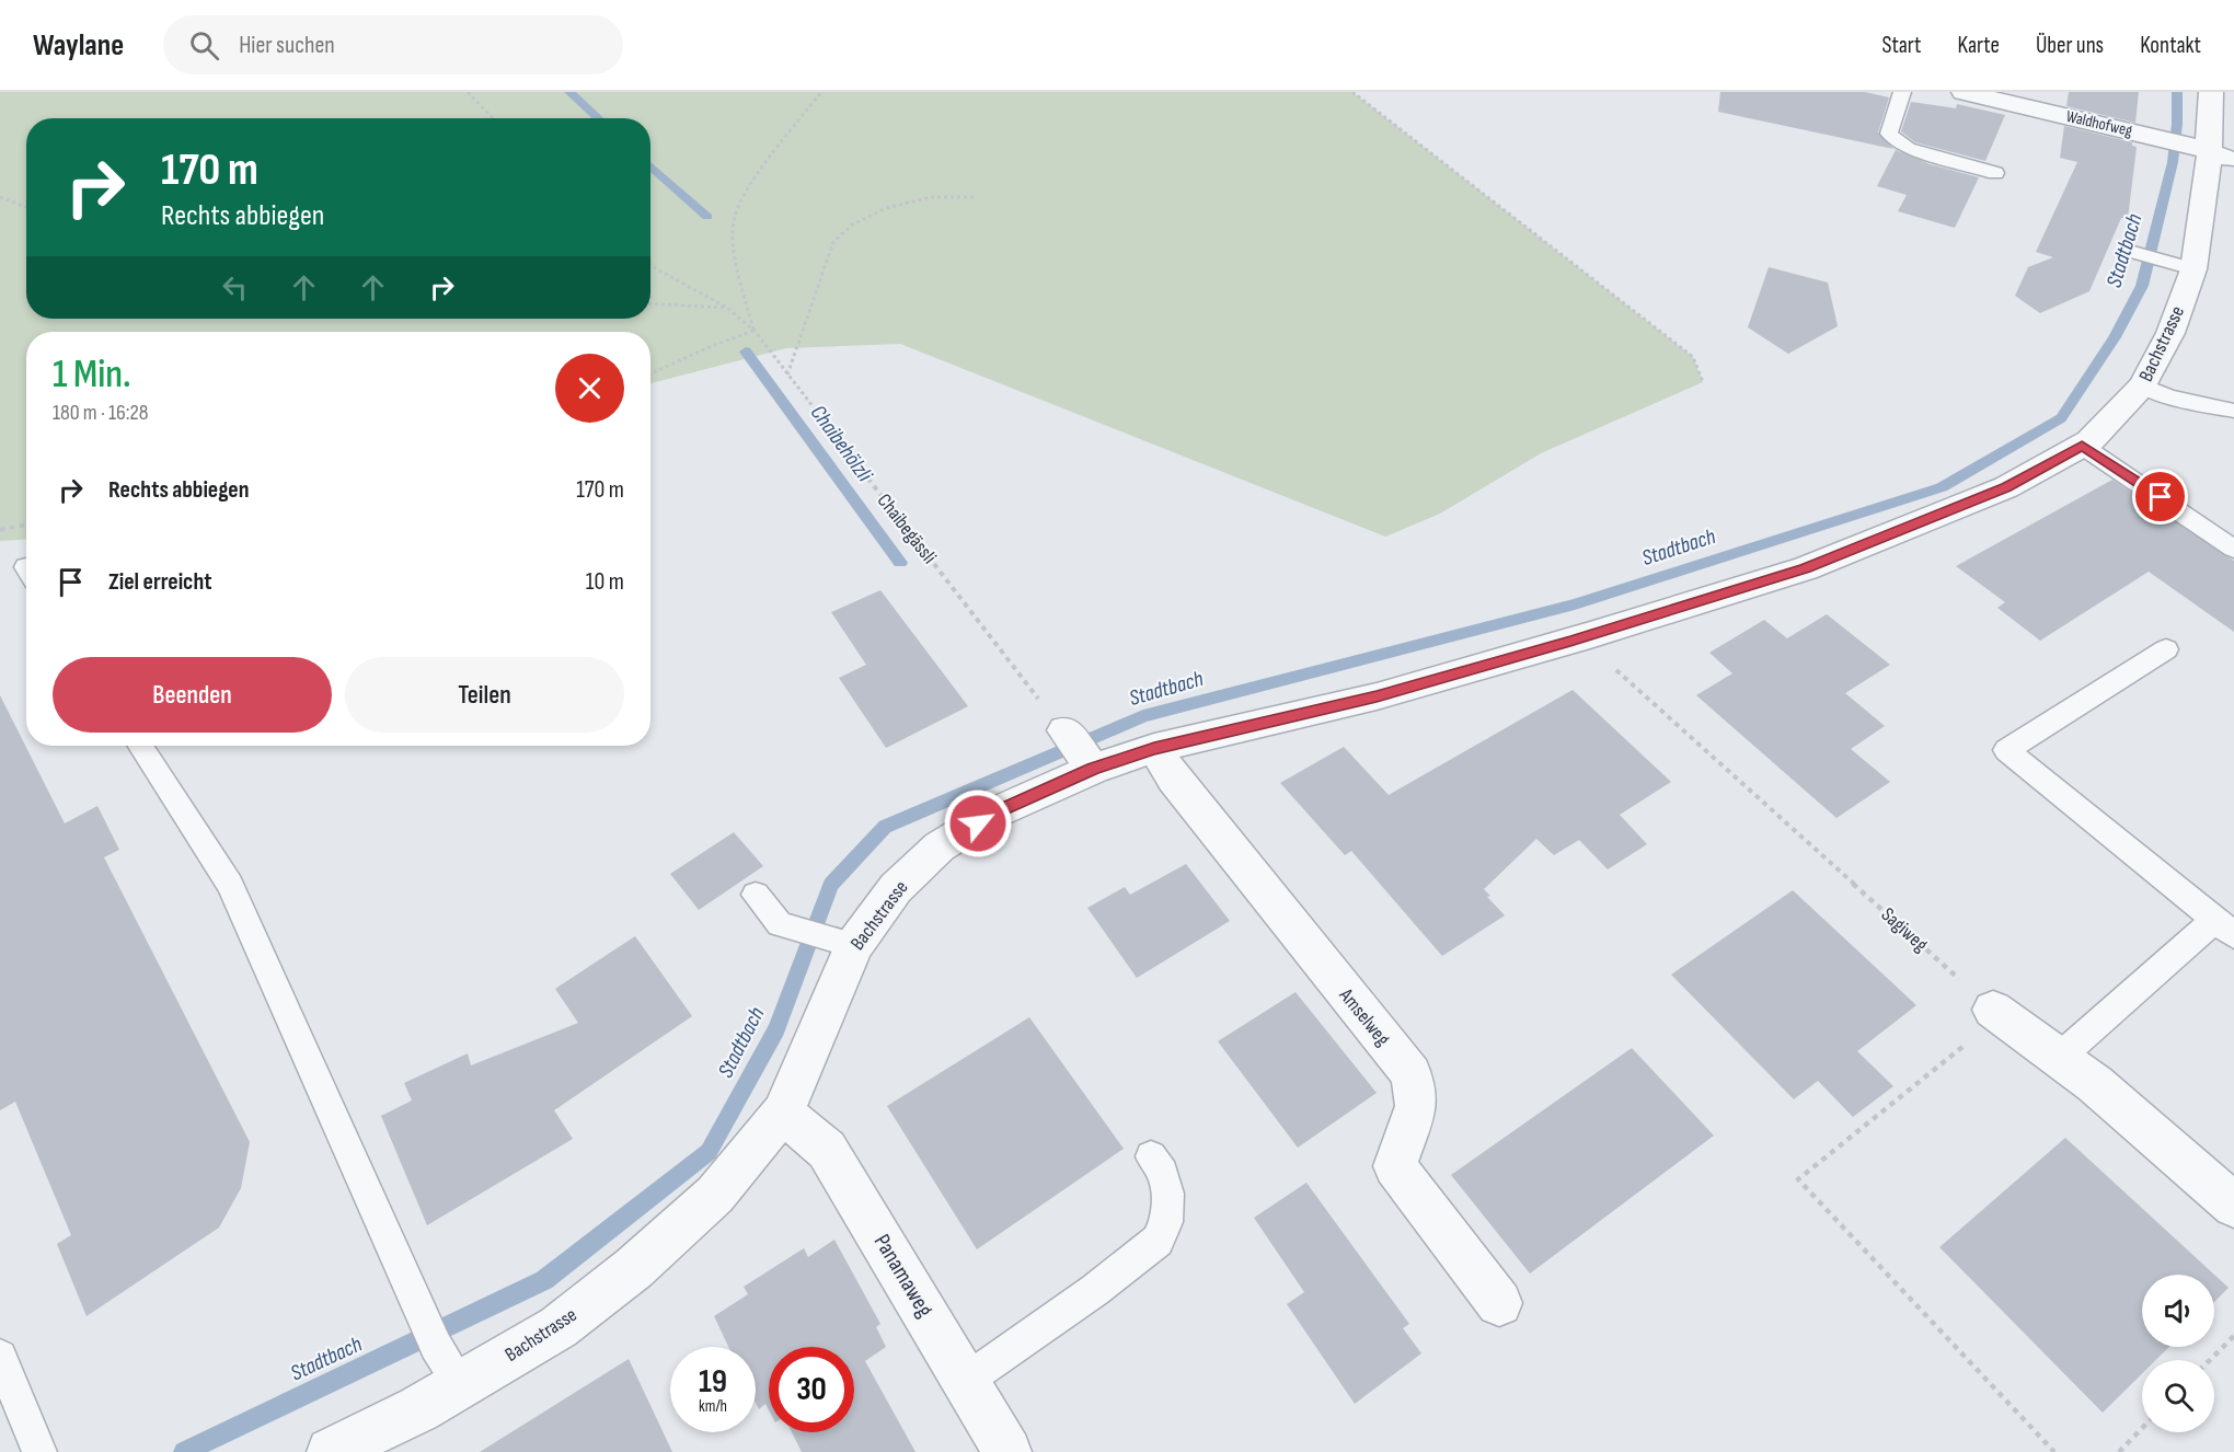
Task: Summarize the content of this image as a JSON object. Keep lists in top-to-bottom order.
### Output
{
  "streets": {
    "street": [
      "Waldhofweg",
      "Bachstrasse",
      "Amselweg",
      "Panamaweg"
    ],
    "path": ["Chaibegässli", "Sagiweg"]
  },
  "crossings": [
    ["Waldhofweg", "Bachstrasse"],
    ["Bachstrasse", "Chaibegässli"],
    ["Bachstrasse", "Sagiweg"],
    ["Bachstrasse", "Amselweg"],
    ["Bachstrasse", "Panamaweg"]
  ],
  "water": ["Stadtbach", "Chaibehölzli"],
  "page": {
    "header": "Waylane",
    "search": "Hier suchen",
    "nav": [
      "Start",
      "Karte",
      "Über uns",
      "Kontakt"
    ],
    "turn": ["170 m", "Rechts abbiegen"],
    "heading": ["1 Min.", "180 m · 16:28"],
    "list": [
      {
        "name": "Rechts abbiegen",
        "value": "170 m"
      },
      {
        "name": "Ziel erreicht",
        "value": "10 m"
      }
    ],
    "buttons": ["Beenden", "Teilen"],
    "speed": "19 km/h",
    "limit": "30"
  }
}
